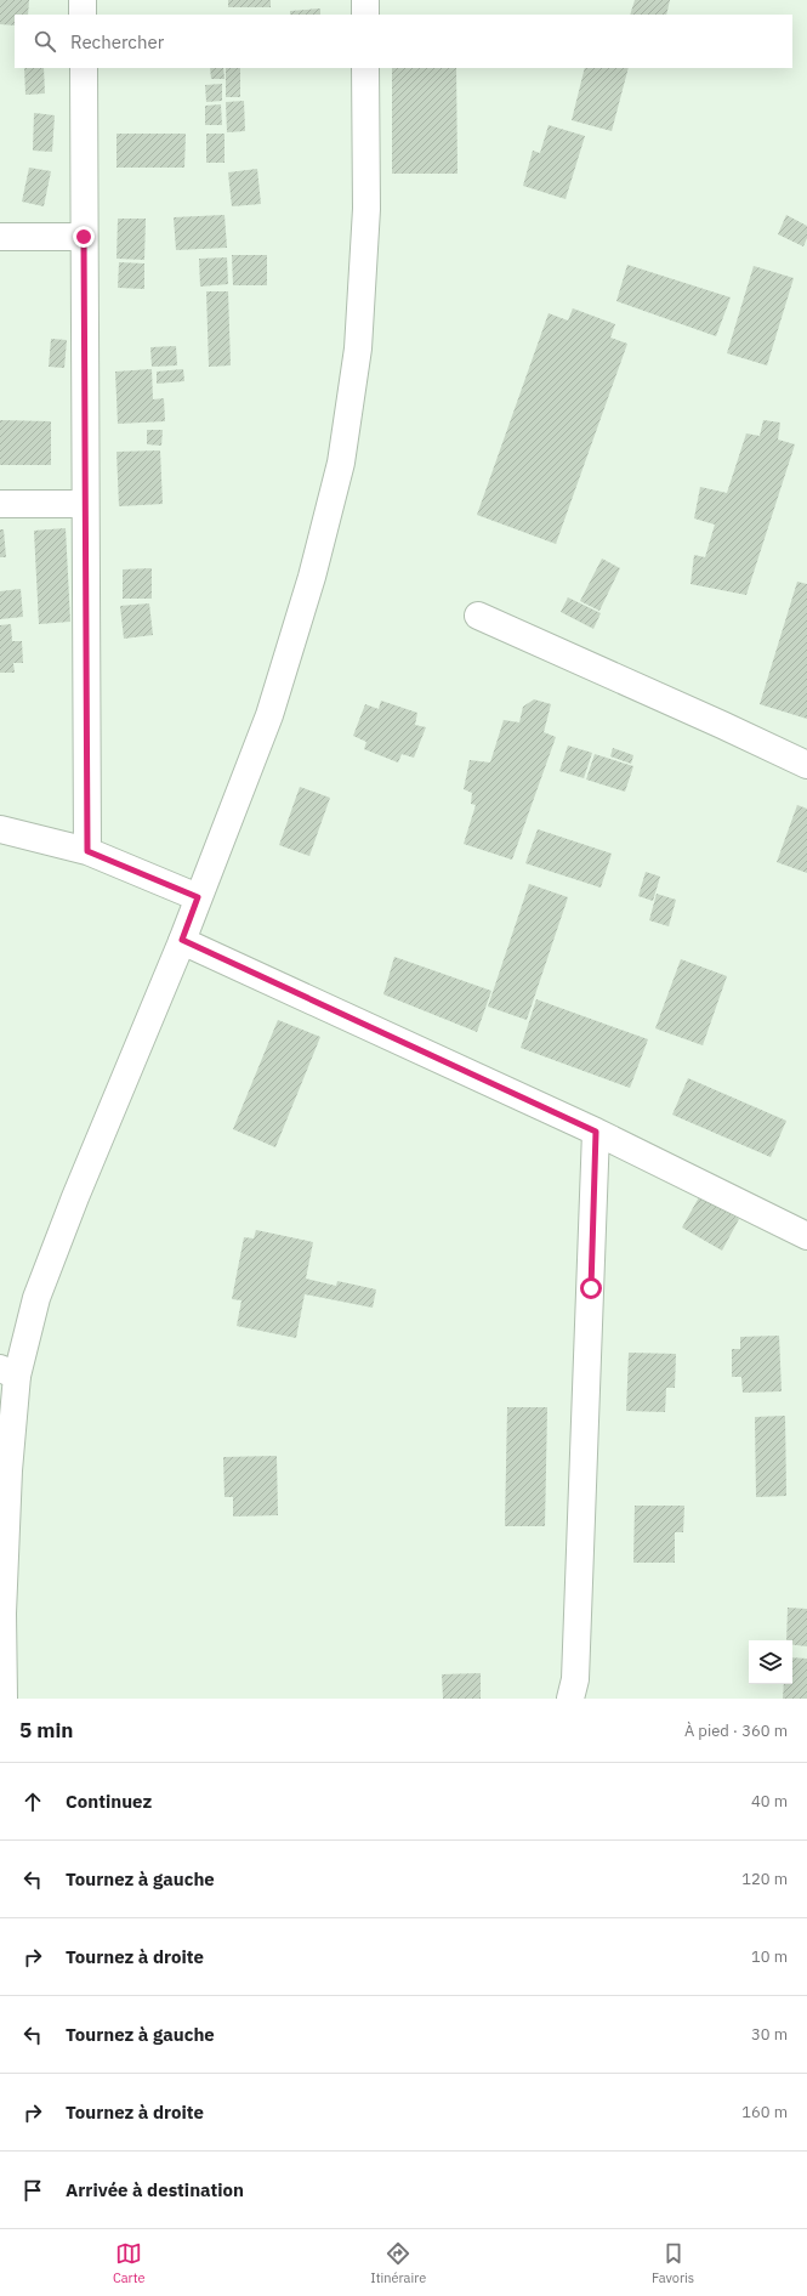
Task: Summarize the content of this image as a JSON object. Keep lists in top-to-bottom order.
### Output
{
  "page": {
    "search": "Rechercher",
    "heading": ["5 min", "À pied · 360 m"],
    "list": [
      ["Continuez", "40 m"],
      ["Tournez à gauche", "120 m"],
      ["Tournez à droite", "10 m"],
      ["Tournez à gauche", "30 m"],
      ["Tournez à droite", "160 m"],
      "Arrivée à destination"
    ],
    "nav": ["Carte", "Itinéraire", "Favoris"]
  }
}
